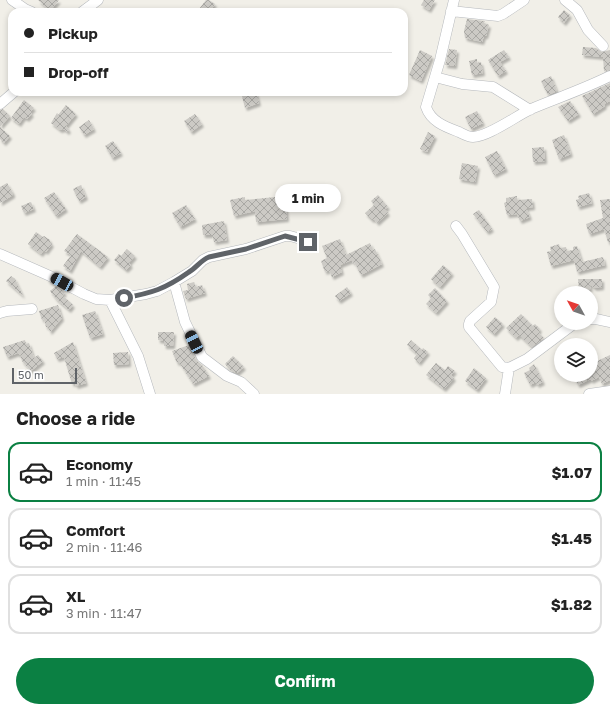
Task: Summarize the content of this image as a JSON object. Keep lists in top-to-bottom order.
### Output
{
  "scale_bar": "50 m",
  "north": "top left",
  "page": {
    "banner": ["Pickup", "Drop-off"],
    "bubble": "1 min",
    "scale": "50 m",
    "heading": "Choose a ride",
    "list": [
      {
        "name": "Economy",
        "note": "1 min · 11:45",
        "value": "$1.07"
      },
      {
        "name": "Comfort",
        "note": "2 min · 11:46",
        "value": "$1.45"
      },
      {
        "name": "XL",
        "note": "3 min · 11:47",
        "value": "$1.82"
      }
    ],
    "buttons": "Confirm"
  }
}
